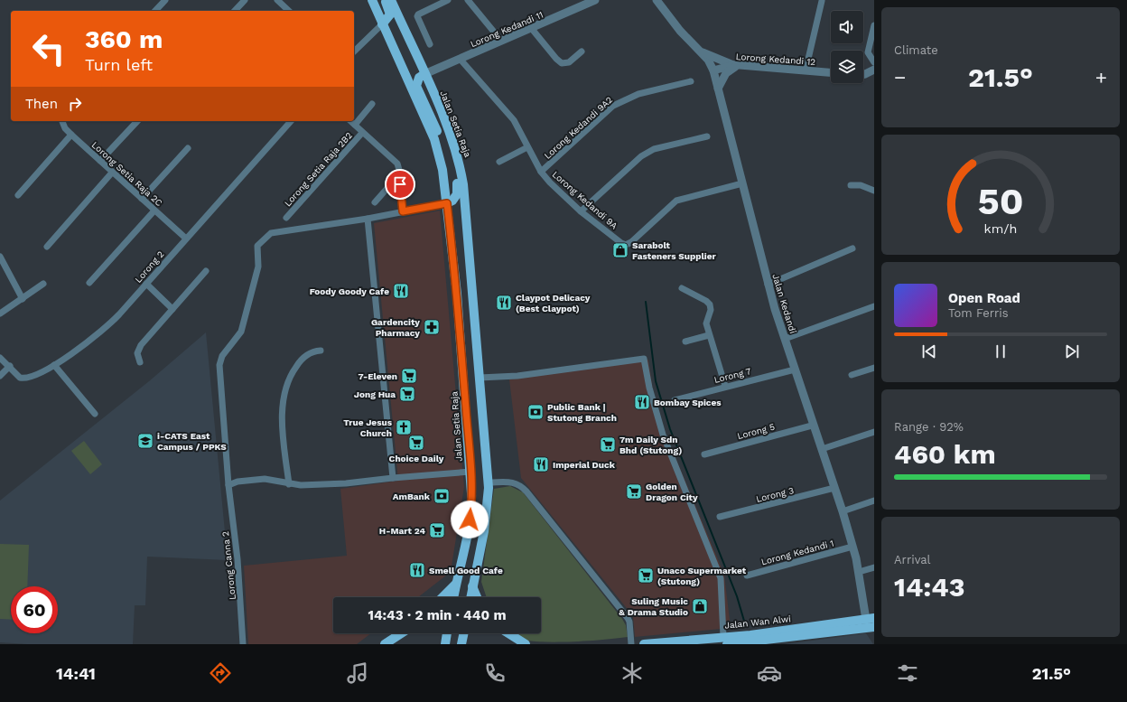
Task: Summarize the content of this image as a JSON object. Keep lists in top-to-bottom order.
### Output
{
  "streets": {
    "main road": ["Jalan Setia Raja", "Jalan Wan Alwi"],
    "street": [
      "Lorong Kedandi 11",
      "Lorong Kedandi 12",
      "Lorong Kedandi 9A2",
      "Lorong Setia Raja 2B2",
      "Lorong Setia Raja 2C",
      "Lorong Kedandi 9A",
      "Lorong 2",
      "Jalan Kedandi",
      "Lorong 7",
      "Lorong 5",
      "Lorong 3",
      "Lorong Kedandi 1",
      "Lorong Canna 2"
    ]
  },
  "crossings": [
    ["Lorong Kedandi 11", "Jalan Setia Raja"],
    ["Lorong Kedandi 11", "Lorong Kedandi 9A"],
    ["Lorong Kedandi 12", "Jalan Kedandi"],
    ["Jalan Setia Raja", "Lorong Canna 2"],
    ["Lorong Kedandi 9A2", "Lorong Kedandi 9A"],
    ["Lorong Setia Raja 2C", "Lorong 2"],
    ["Lorong Kedandi 9A", "Jalan Kedandi"],
    ["Jalan Kedandi", "Lorong 7"],
    ["Jalan Kedandi", "Lorong 5"],
    ["Jalan Kedandi", "Lorong 3"],
    ["Jalan Kedandi", "Lorong Kedandi 1"],
    ["Jalan Kedandi", "Jalan Wan Alwi"]
  ],
  "places": {
    "shop": ["Sarabolt Fasteners Supplier", "Suling Music & Drama Studio"],
    "restaurant": [
      "Foody Goody Cafe",
      "Claypot Delicacy (Best Claypot)",
      "Bombay Spices",
      "Imperial Duck",
      "Smell Good Cafe"
    ],
    "pharmacy": ["Gardencity Pharmacy"],
    "supermarket": [
      "7-Eleven",
      "Jong Hua",
      "Choice Daily",
      "7m Daily Sdn Bhd (Stutong)",
      "Golden Dragon City",
      "H-Mart 24",
      "Unaco Supermarket (Stutong)"
    ],
    "bank": ["Public Bank | Stutong Branch", "AmBank"],
    "church": ["True Jesus Church"],
    "school or university": ["i-CATS East Campus / PPKS"]
  },
  "page": {
    "tile": [
      "Climate",
      ["Range · 92%", "460 km"],
      ["Arrival", "14:43"]
    ],
    "turn": ["360 m", "Turn left"],
    "heat": ["−", "21.5°", "+"],
    "then": "Then",
    "song": ["Open Road", "Tom Ferris"],
    "limit": "60",
    "trip": "14:43 · 2 min · 440 m",
    "tabs": ["14:41", "21.5°"],
    "gauge": ["50", "km/h"]
  }
}
